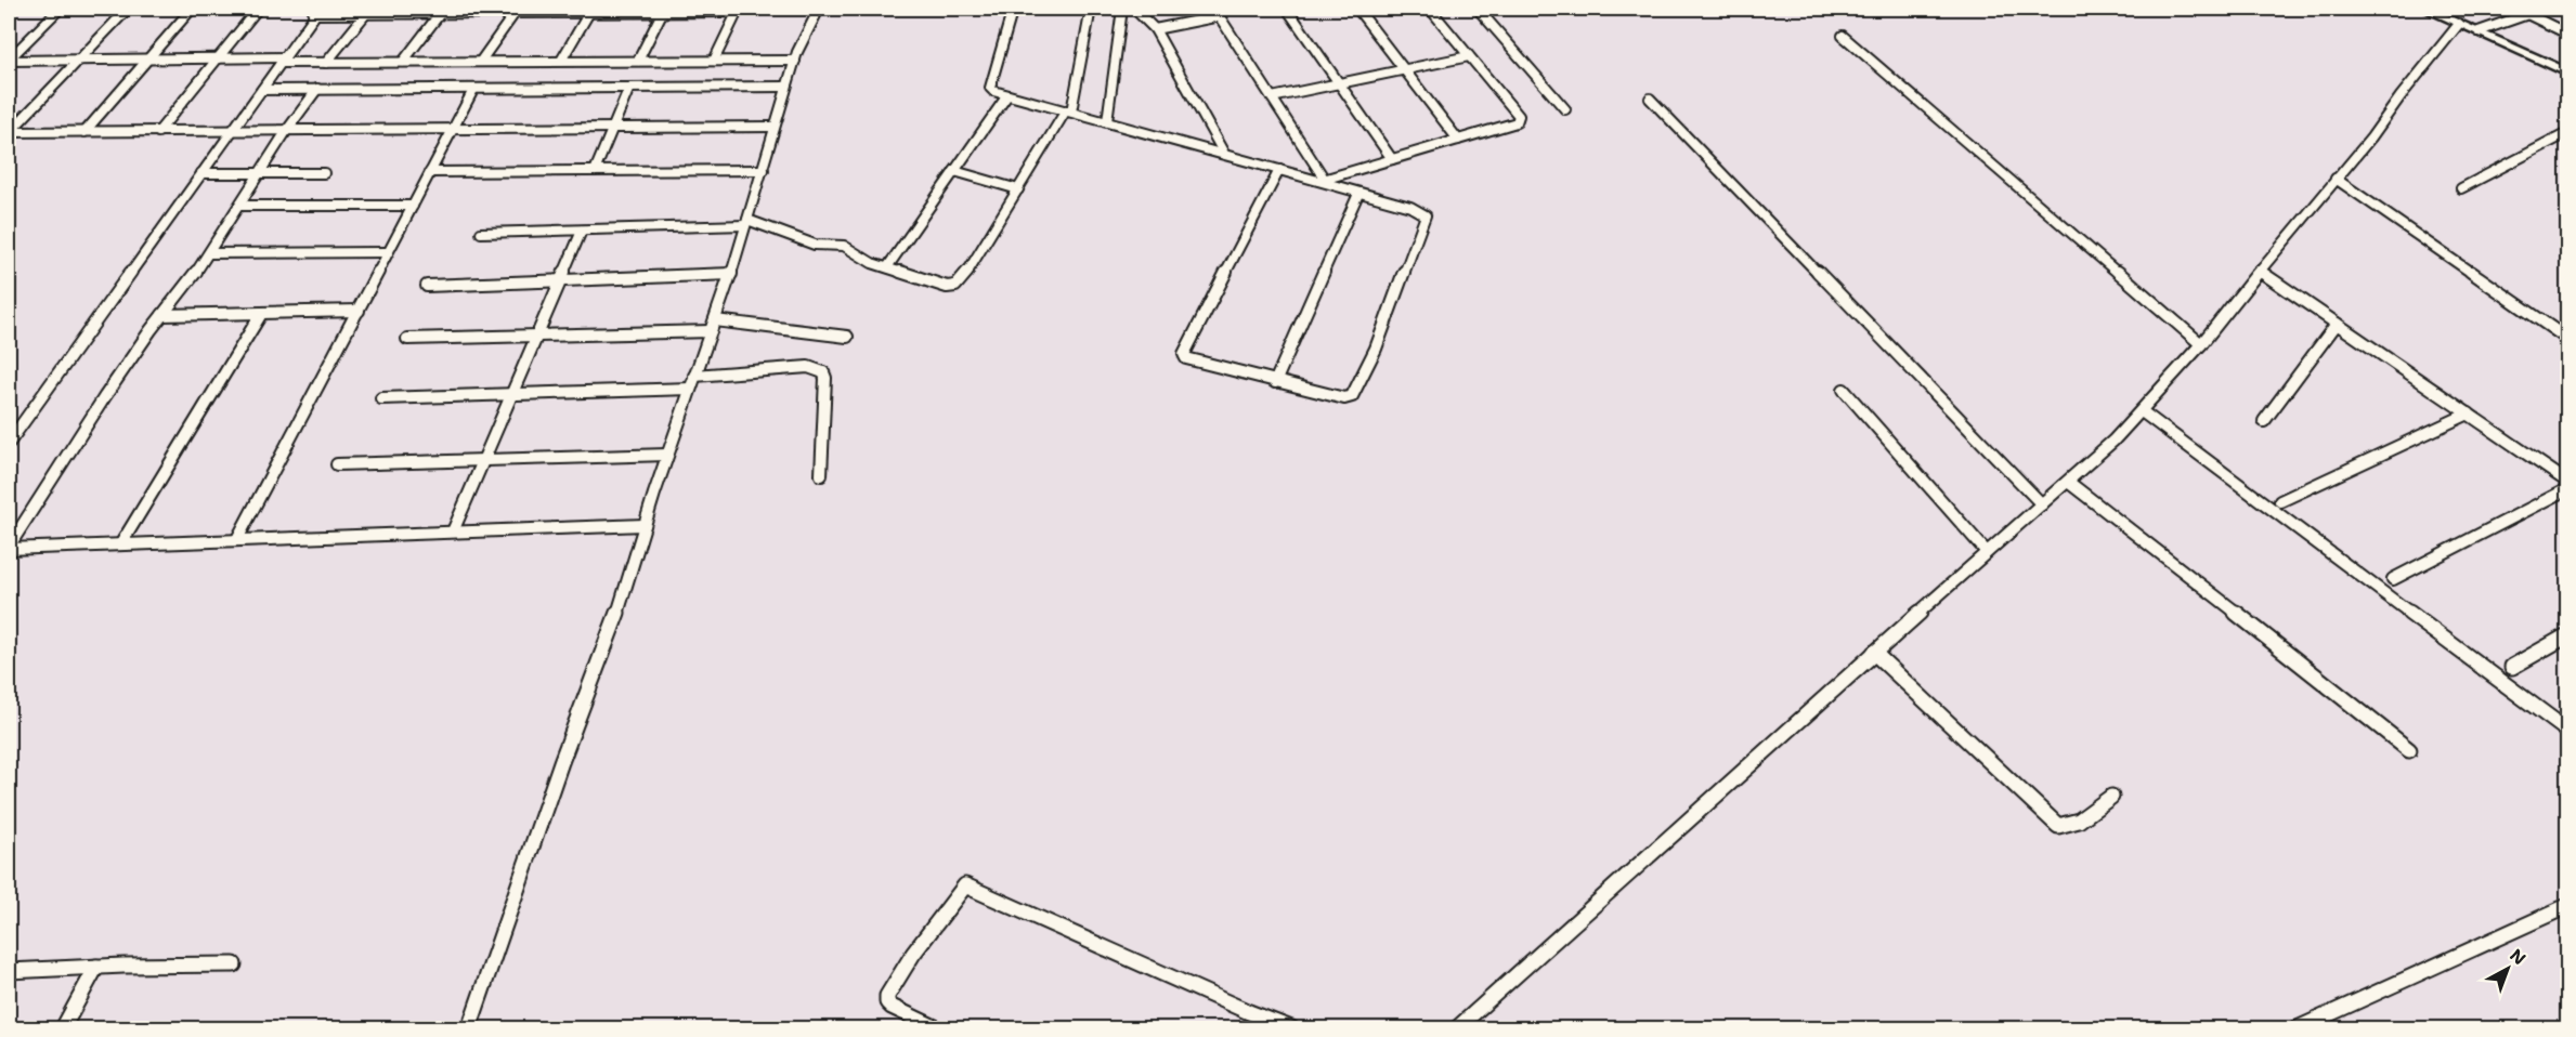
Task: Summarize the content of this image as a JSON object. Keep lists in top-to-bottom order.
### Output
{
  "north": "top right"
}
